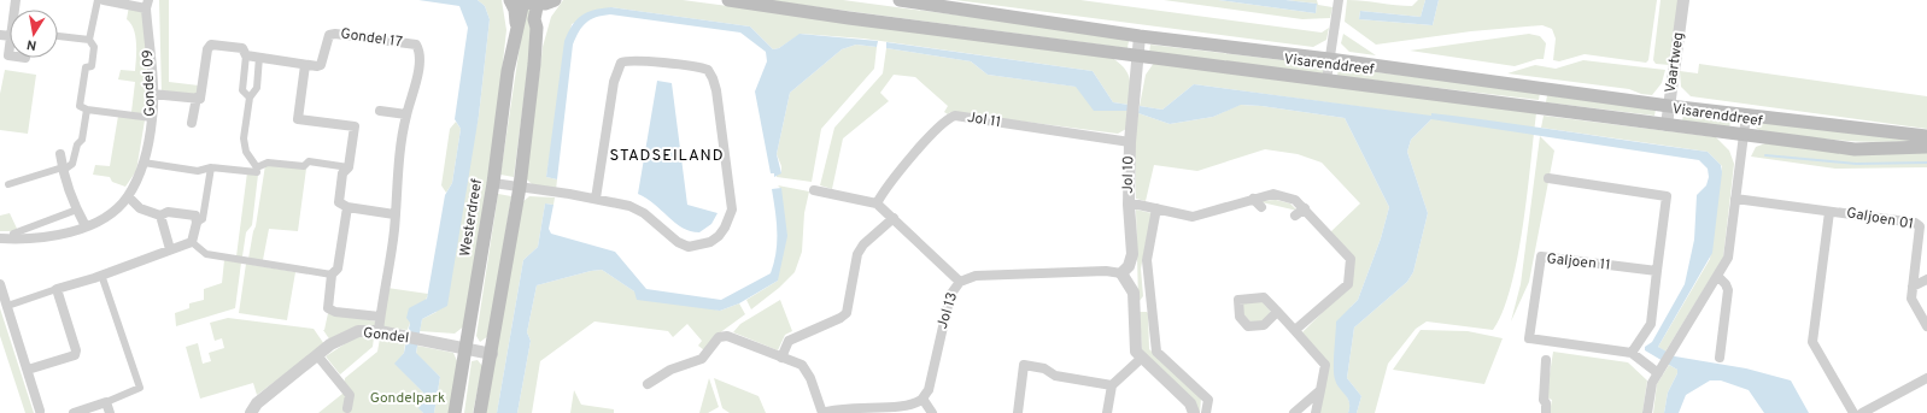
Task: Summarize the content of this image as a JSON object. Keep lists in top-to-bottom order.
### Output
{
  "streets": {
    "main road": ["Visarenddreef", "Westerdreef"],
    "street": [
      "Gondel 17",
      "Vaartweg",
      "Gondel 09",
      "Jol 11",
      "Jol 10",
      "Galjoen 01",
      "Galjoen 11",
      "Jol 13",
      "Gondel"
    ]
  },
  "crossings": [
    ["Gondel 17", "Gondel"],
    ["Vaartweg", "Visarenddreef"],
    ["Visarenddreef", "Jol 10"],
    ["Jol 11", "Jol 10"],
    ["Jol 10", "Jol 13"],
    ["Westerdreef", "Gondel"]
  ],
  "districts": ["STADSEILAND"],
  "parks": ["Gondelpark"],
  "north": "bottom"
}
